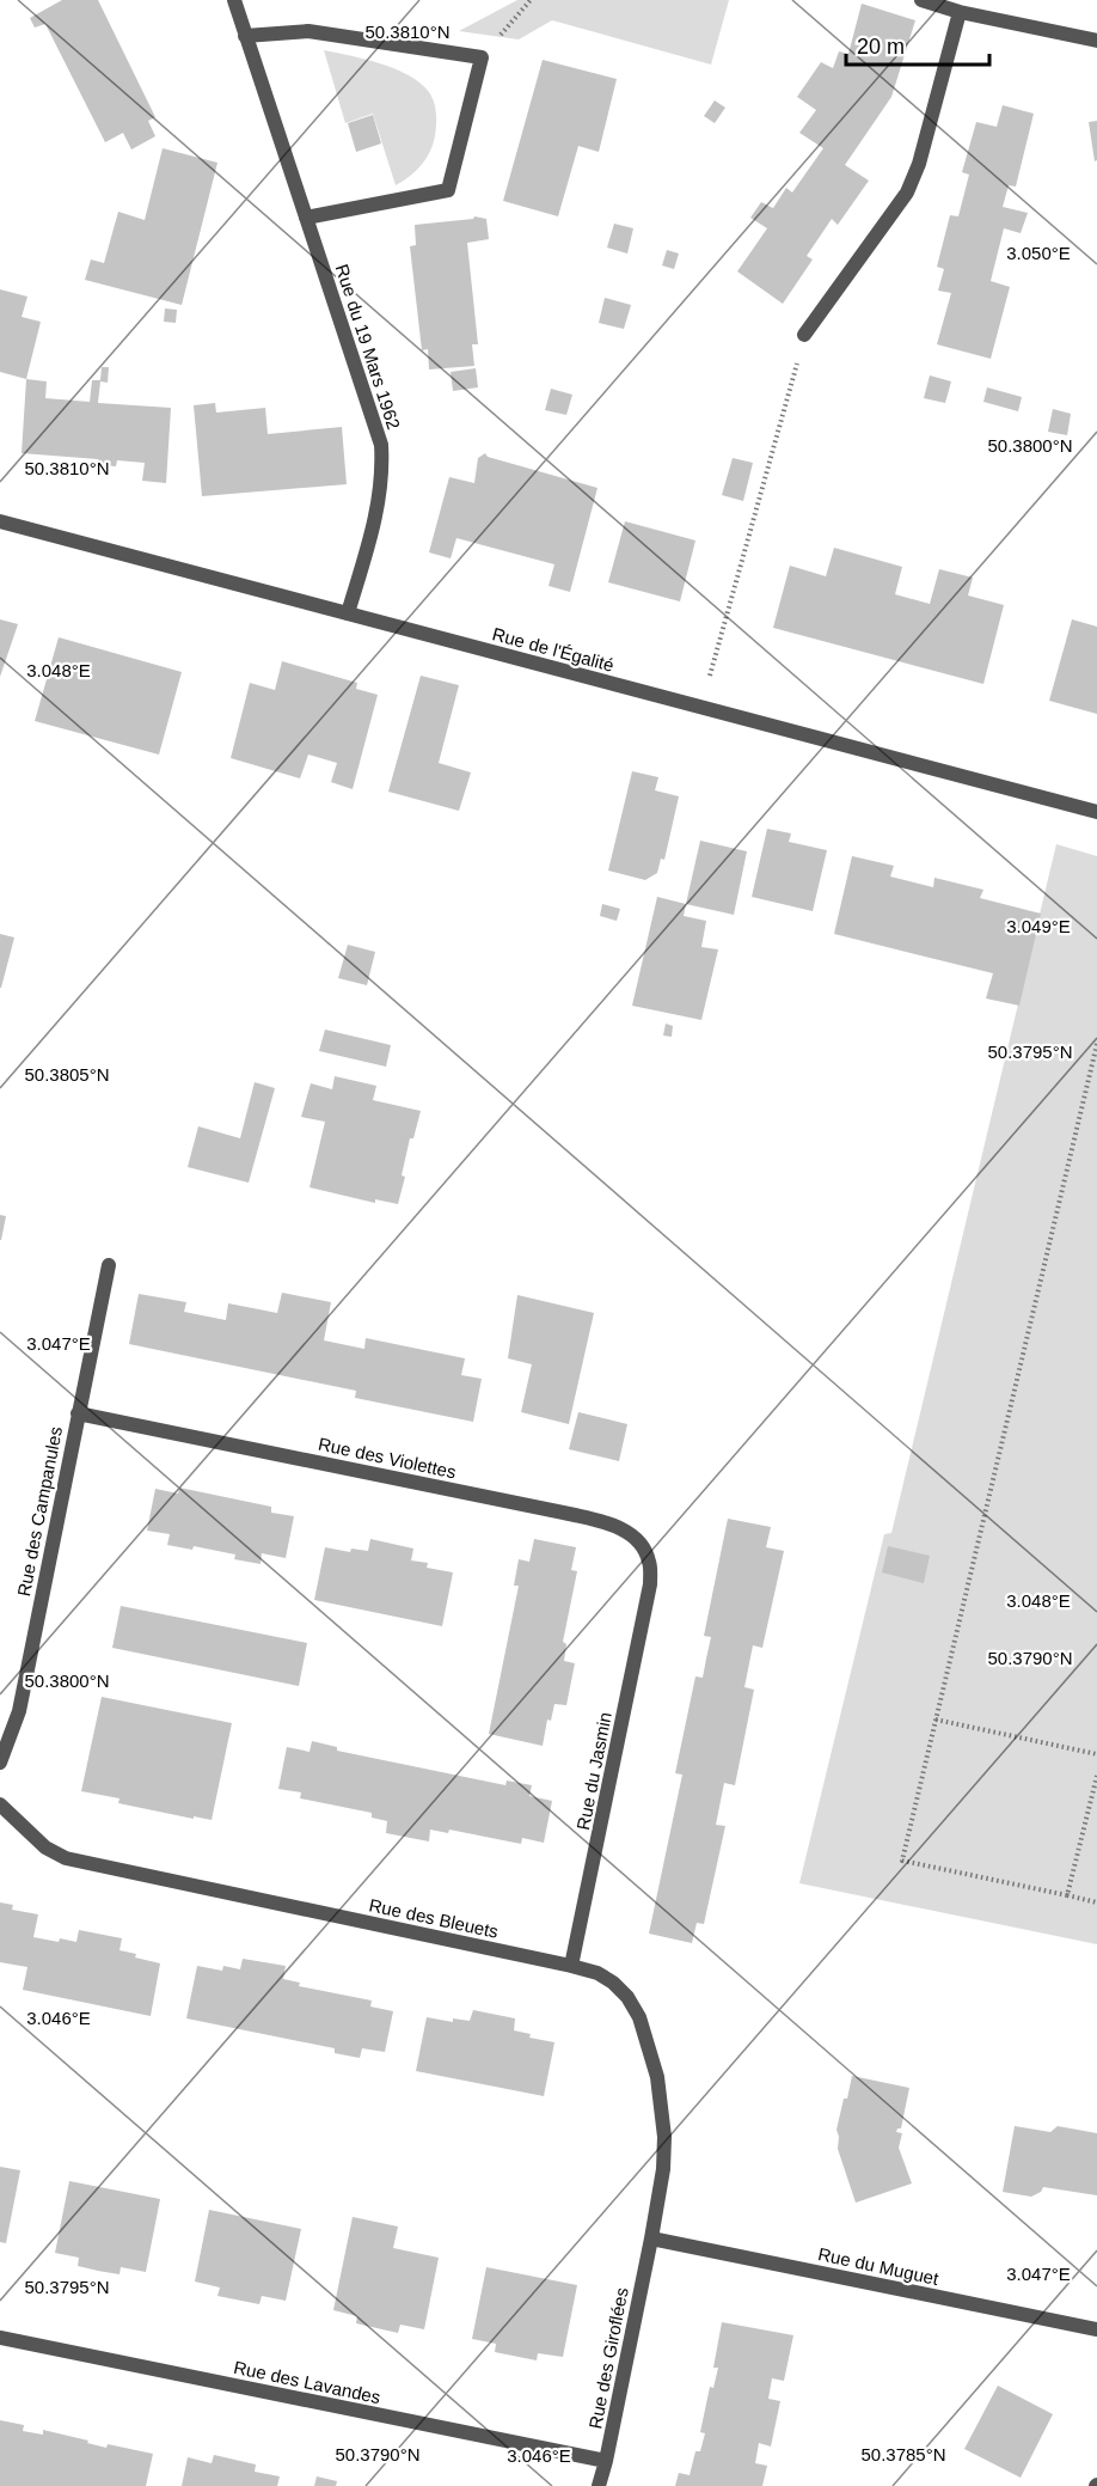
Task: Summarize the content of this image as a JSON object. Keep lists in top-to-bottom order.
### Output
{
  "streets": {
    "street": [
      "Rue du 19 Mars 1962",
      "Rue de l'Égalité",
      "Rue des Violettes",
      "Rue des Campanules",
      "Rue du Jasmin",
      "Rue des Bleuets",
      "Rue du Muguet",
      "Rue des Giroflées",
      "Rue des Lavandes"
    ]
  },
  "crossings": [
    ["Rue du 19 Mars 1962", "Rue de l'Égalité"],
    ["Rue des Violettes", "Rue des Campanules"],
    ["Rue des Violettes", "Rue du Jasmin"],
    ["Rue du Jasmin", "Rue des Bleuets"],
    ["Rue des Bleuets", "Rue du Muguet"],
    ["Rue des Bleuets", "Rue des Giroflées"],
    ["Rue du Muguet", "Rue des Giroflées"],
    ["Rue des Giroflées", "Rue des Lavandes"]
  ],
  "scale_bar": "20 m",
  "coordinates": [
    "50.3810°N",
    "3.050°E",
    "50.3800°N",
    "3.048°E",
    "3.049°E",
    "50.3795°N",
    "50.3805°N",
    "3.047°E",
    "50.3790°N",
    "3.046°E",
    "50.3785°N"
  ]
}
